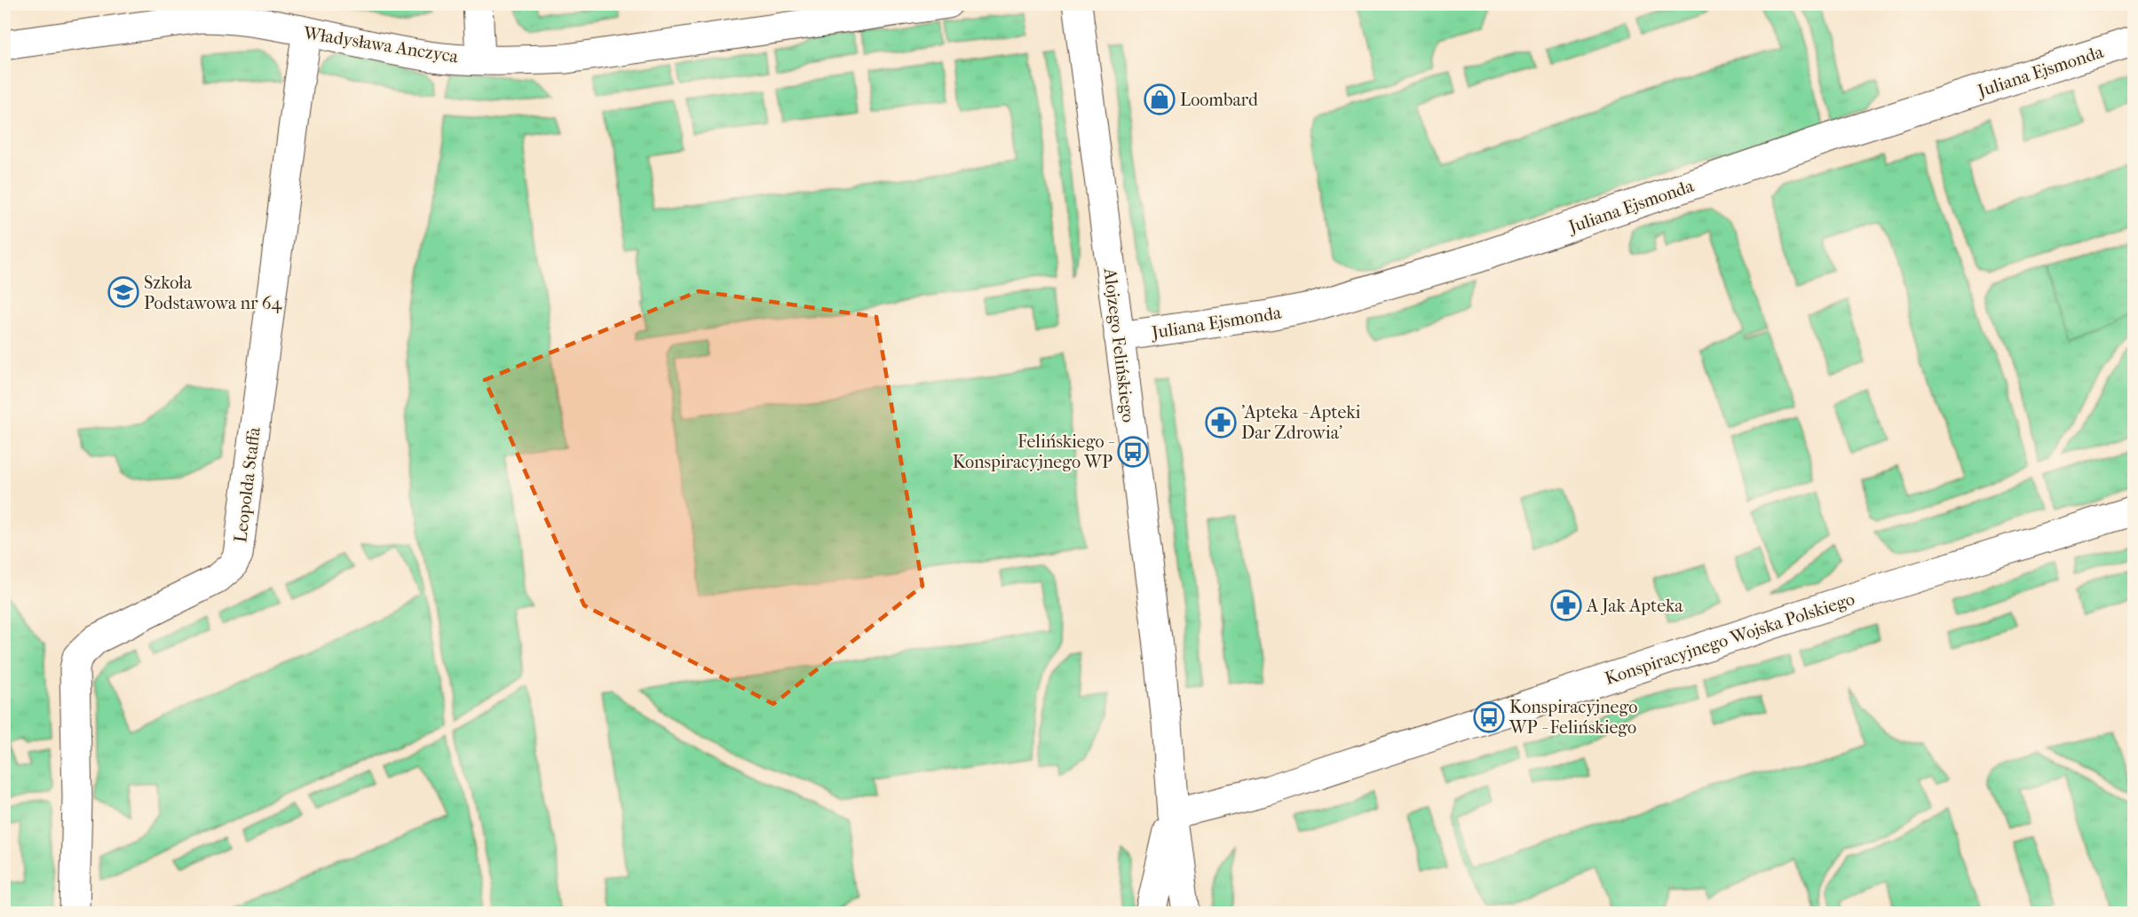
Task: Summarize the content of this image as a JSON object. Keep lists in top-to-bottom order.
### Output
{
  "streets": {
    "street": [
      "Władysława Anczyca",
      "Juliana Ejsmonda",
      "Alojzego Felińskiego",
      "Leopolda Staffa",
      "Konspiracyjnego Wojska Polskiego"
    ]
  },
  "crossings": [
    ["Władysława Anczyca", "Leopolda Staffa"],
    ["Juliana Ejsmonda", "Alojzego Felińskiego"],
    ["Alojzego Felińskiego", "Konspiracyjnego Wojska Polskiego"]
  ],
  "places": {
    "shop": ["Loombard"],
    "school or university": ["Szkoła Podstawowa nr 64"],
    "pharmacy": ["'Apteka - Apteki Dar Zdrowia'", "A Jak Apteka"],
    "bus stop": ["Felińskiego - Konspiracyjnego WP", "Konspiracyjnego WP - Felińskiego"]
  }
}
